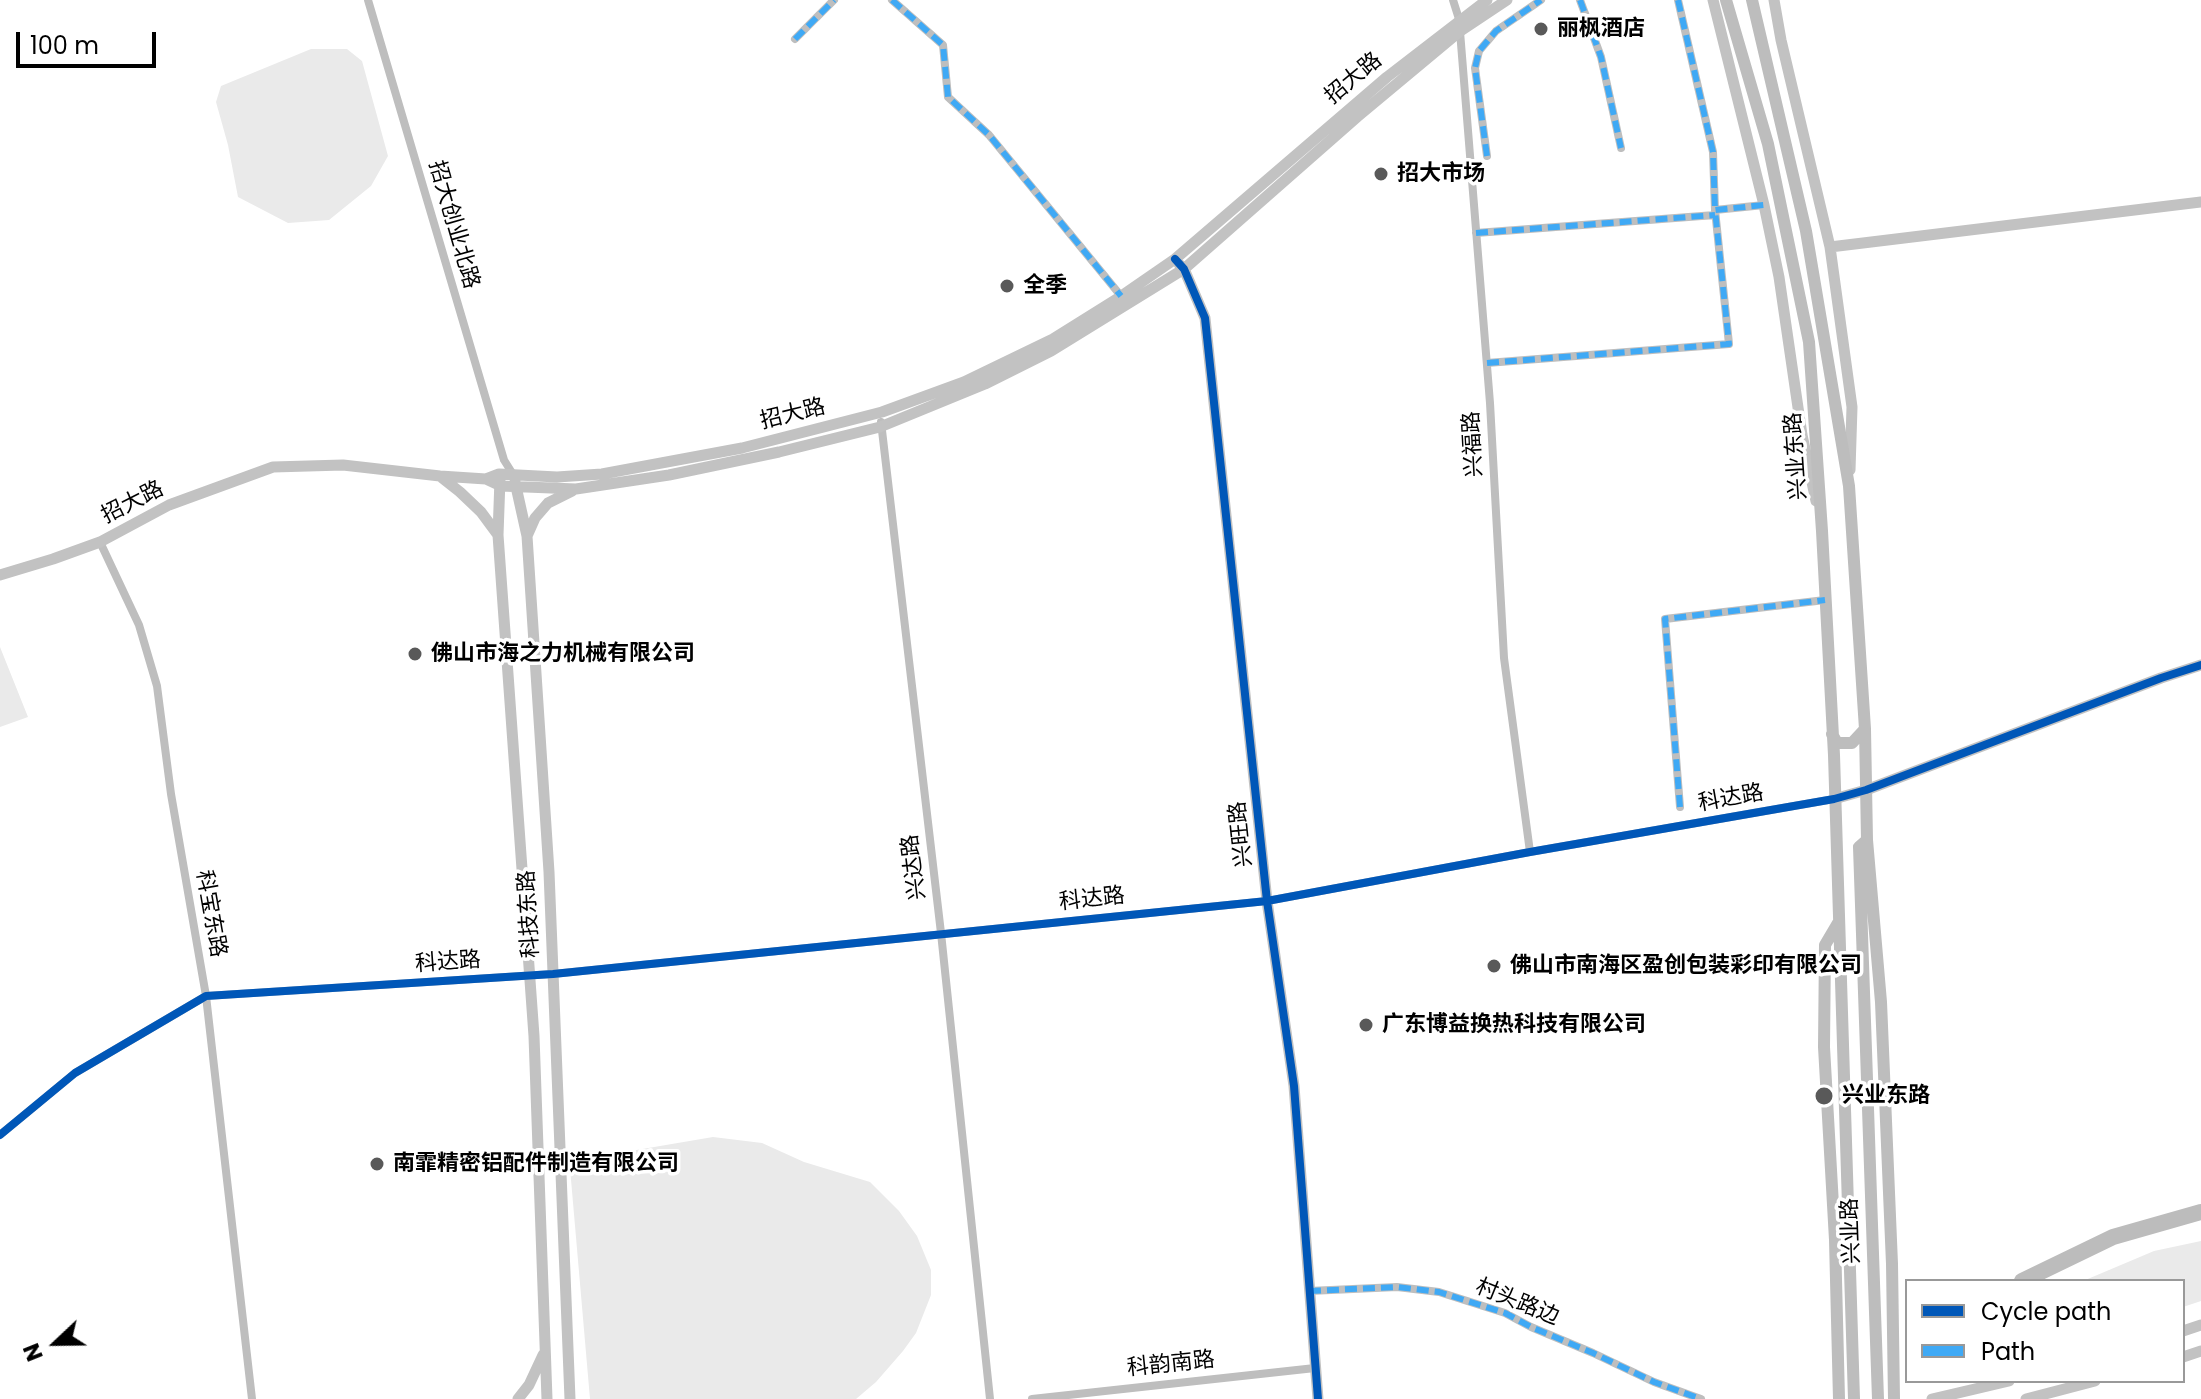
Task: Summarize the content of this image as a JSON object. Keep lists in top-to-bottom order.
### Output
{
  "streets": {
    "main road": [
      "招大路",
      "兴业东路",
      "科达路",
      "兴旺路",
      "科技东路",
      "兴业路"
    ],
    "street": [
      "招大创业北路",
      "兴福路",
      "兴达路",
      "科宝东路",
      "村头路边",
      "科韵南路"
    ]
  },
  "crossings": [
    ["招大路", "招大创业北路"],
    ["招大路", "兴福路"],
    ["招大路", "兴旺路"],
    ["招大路", "兴达路"],
    ["招大路", "科宝东路"],
    ["招大路", "科技东路"],
    ["招大创业北路", "科技东路"],
    ["兴福路", "科达路"],
    ["兴业东路", "科达路"],
    ["科达路", "兴旺路"],
    ["科达路", "兴达路"],
    ["科达路", "科宝东路"],
    ["科达路", "科技东路"],
    ["兴旺路", "村头路边"],
    ["兴旺路", "科韵南路"]
  ],
  "places": [
    "丽枫酒店",
    "招大市场",
    "全季",
    "佛山市海之力机械有限公司",
    "佛山市南海区盈创包装彩印有限公司",
    "广东博益换热科技有限公司",
    "兴业东路",
    "南霏精密铝配件制造有限公司"
  ],
  "legend": ["Cycle path", "Path"],
  "scale_bar": "100 m",
  "north": "left"
}
